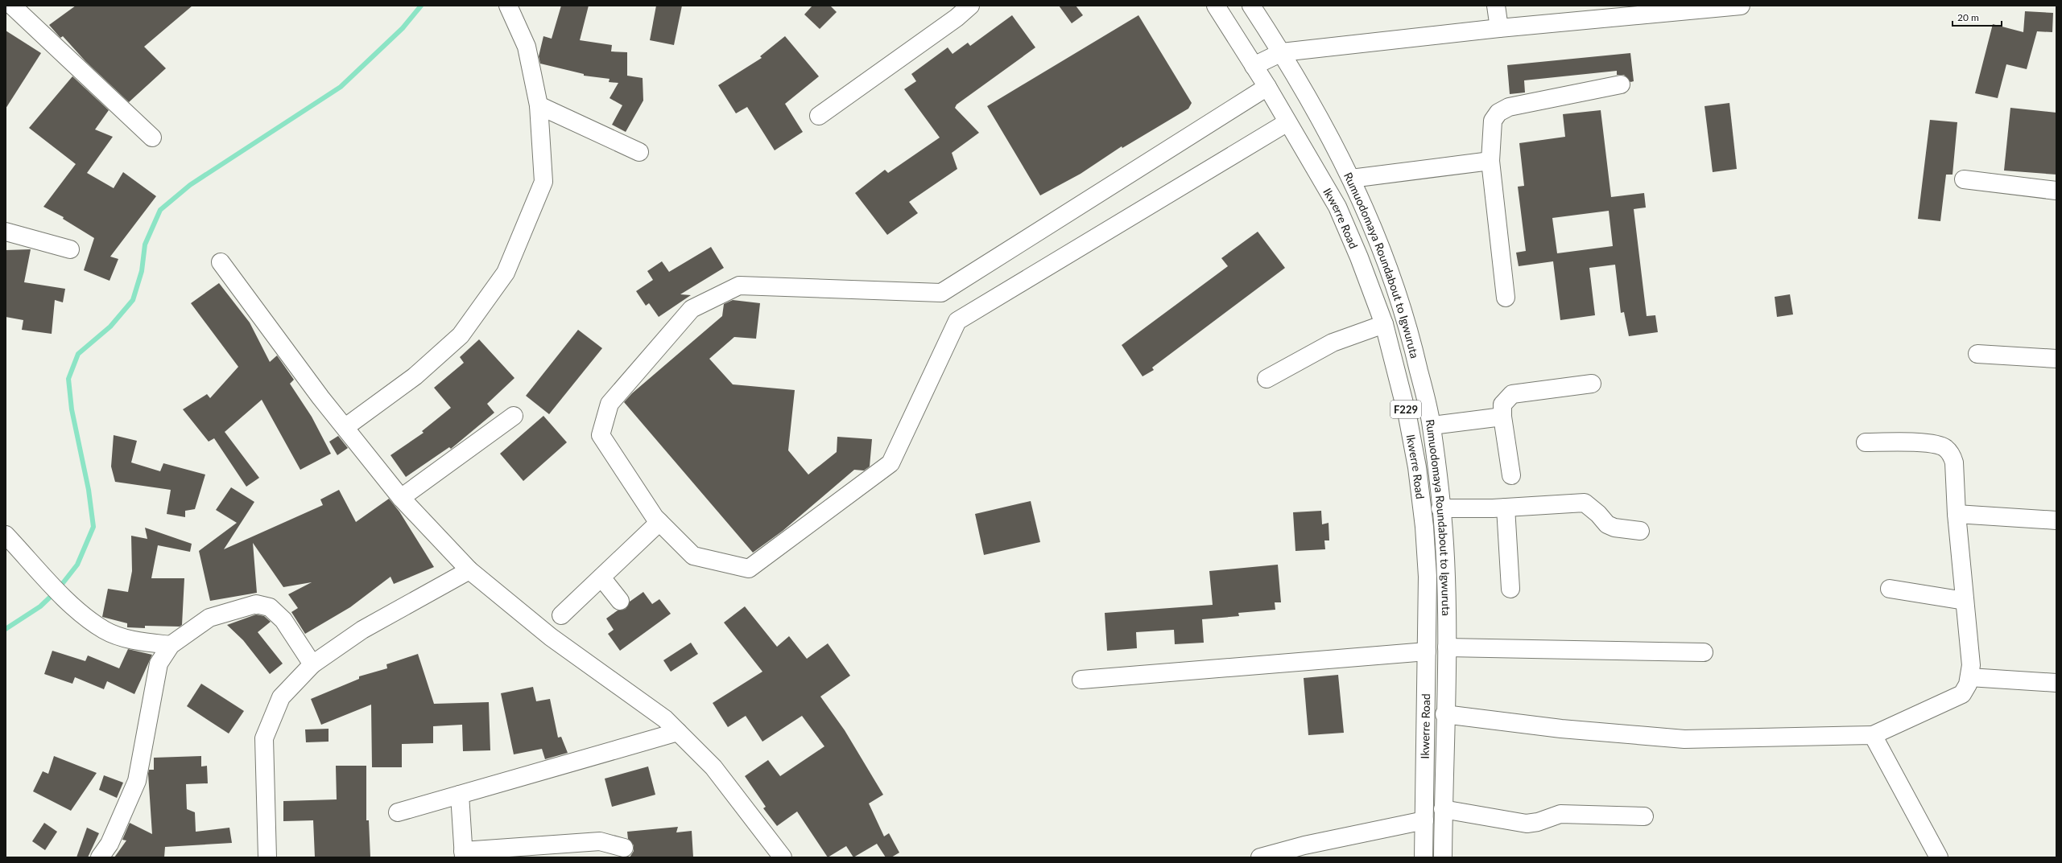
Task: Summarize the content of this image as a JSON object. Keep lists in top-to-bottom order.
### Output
{
  "streets": {
    "street": ["Ikwerre Road", "Rumuodomaya Roundabout to Igwuruta", "F229"]
  },
  "scale_bar": "20 m"
}
